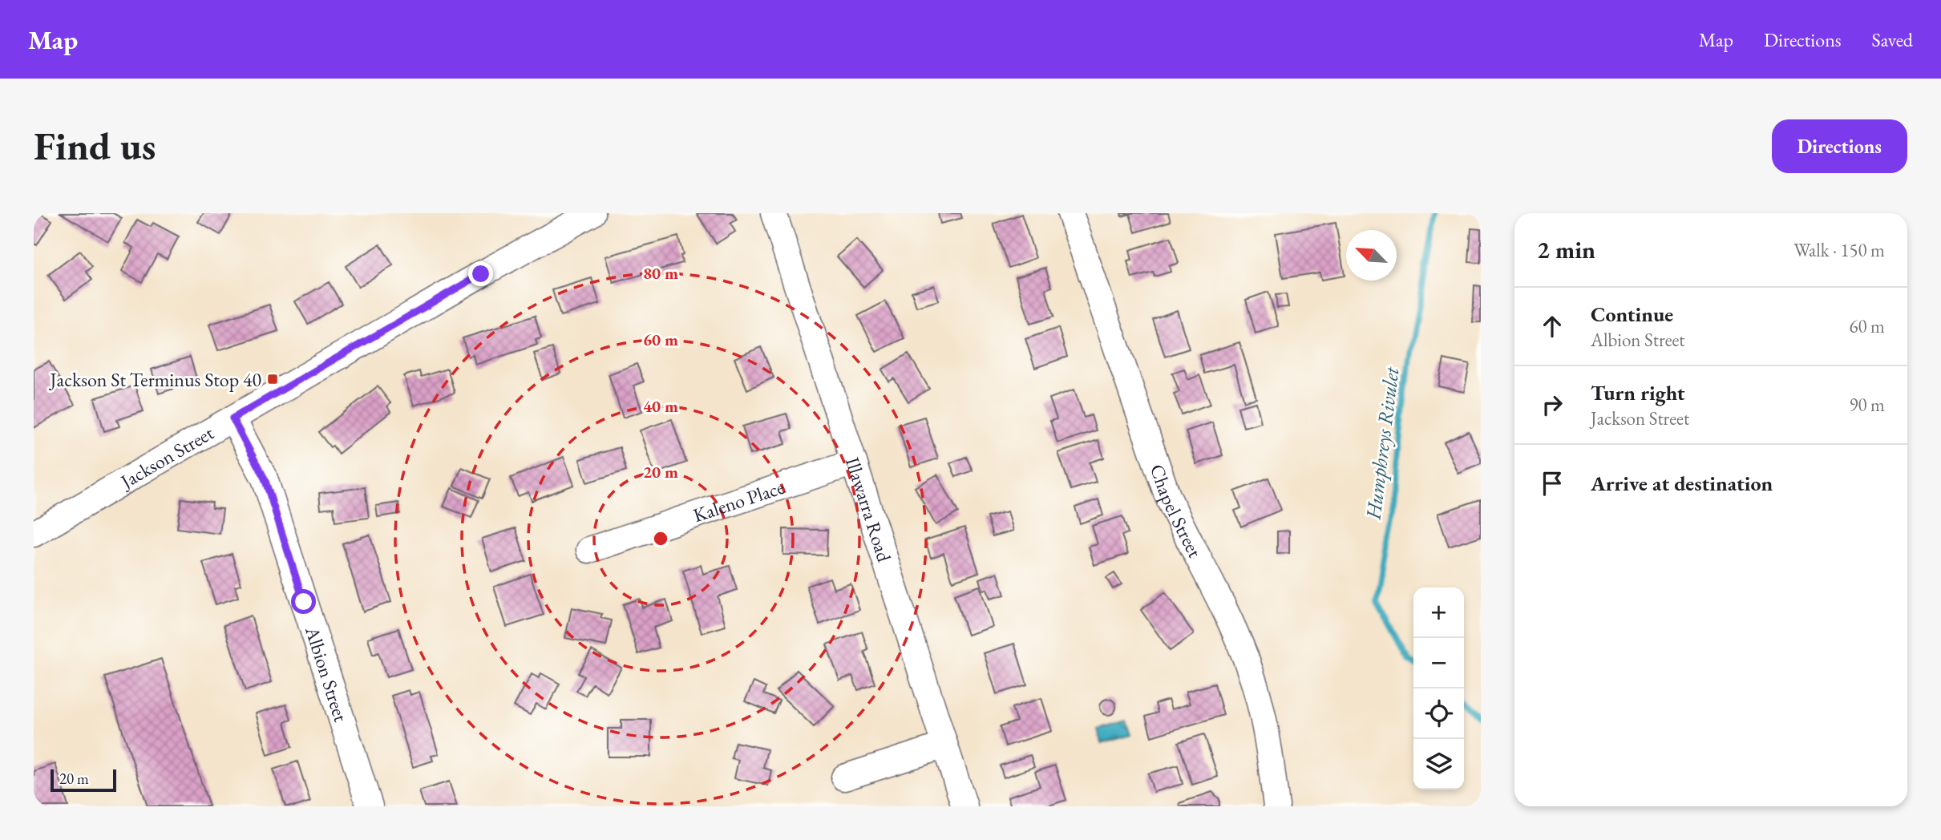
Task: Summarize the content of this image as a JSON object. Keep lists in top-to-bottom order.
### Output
{
  "streets": {
    "street": [
      "Jackson Street",
      "Kaleno Place",
      "Illawarra Road",
      "Chapel Street",
      "Albion Street"
    ]
  },
  "crossings": [
    ["Jackson Street", "Albion Street"],
    ["Kaleno Place", "Illawarra Road"]
  ],
  "water": ["Humphreys Rivulet"],
  "places": {
    "transit": ["Jackson St Terminus Stop 40"]
  },
  "scale_bar": "20 m",
  "north": "top left",
  "page": {
    "header": "Map",
    "nav": ["Map", "Directions", "Saved"],
    "buttons": "Directions",
    "title": "Find us",
    "heading": ["2 min", "Walk · 150 m"],
    "list": [
      ["Continue", "Albion Street", "60 m"],
      ["Turn right", "Jackson Street", "90 m"],
      "Arrive at destination"
    ],
    "map_buttons": ["+", "−"],
    "scale": "20 m"
  },
  "rings": [
    "80 m",
    "60 m",
    "40 m",
    "20 m"
  ]
}
